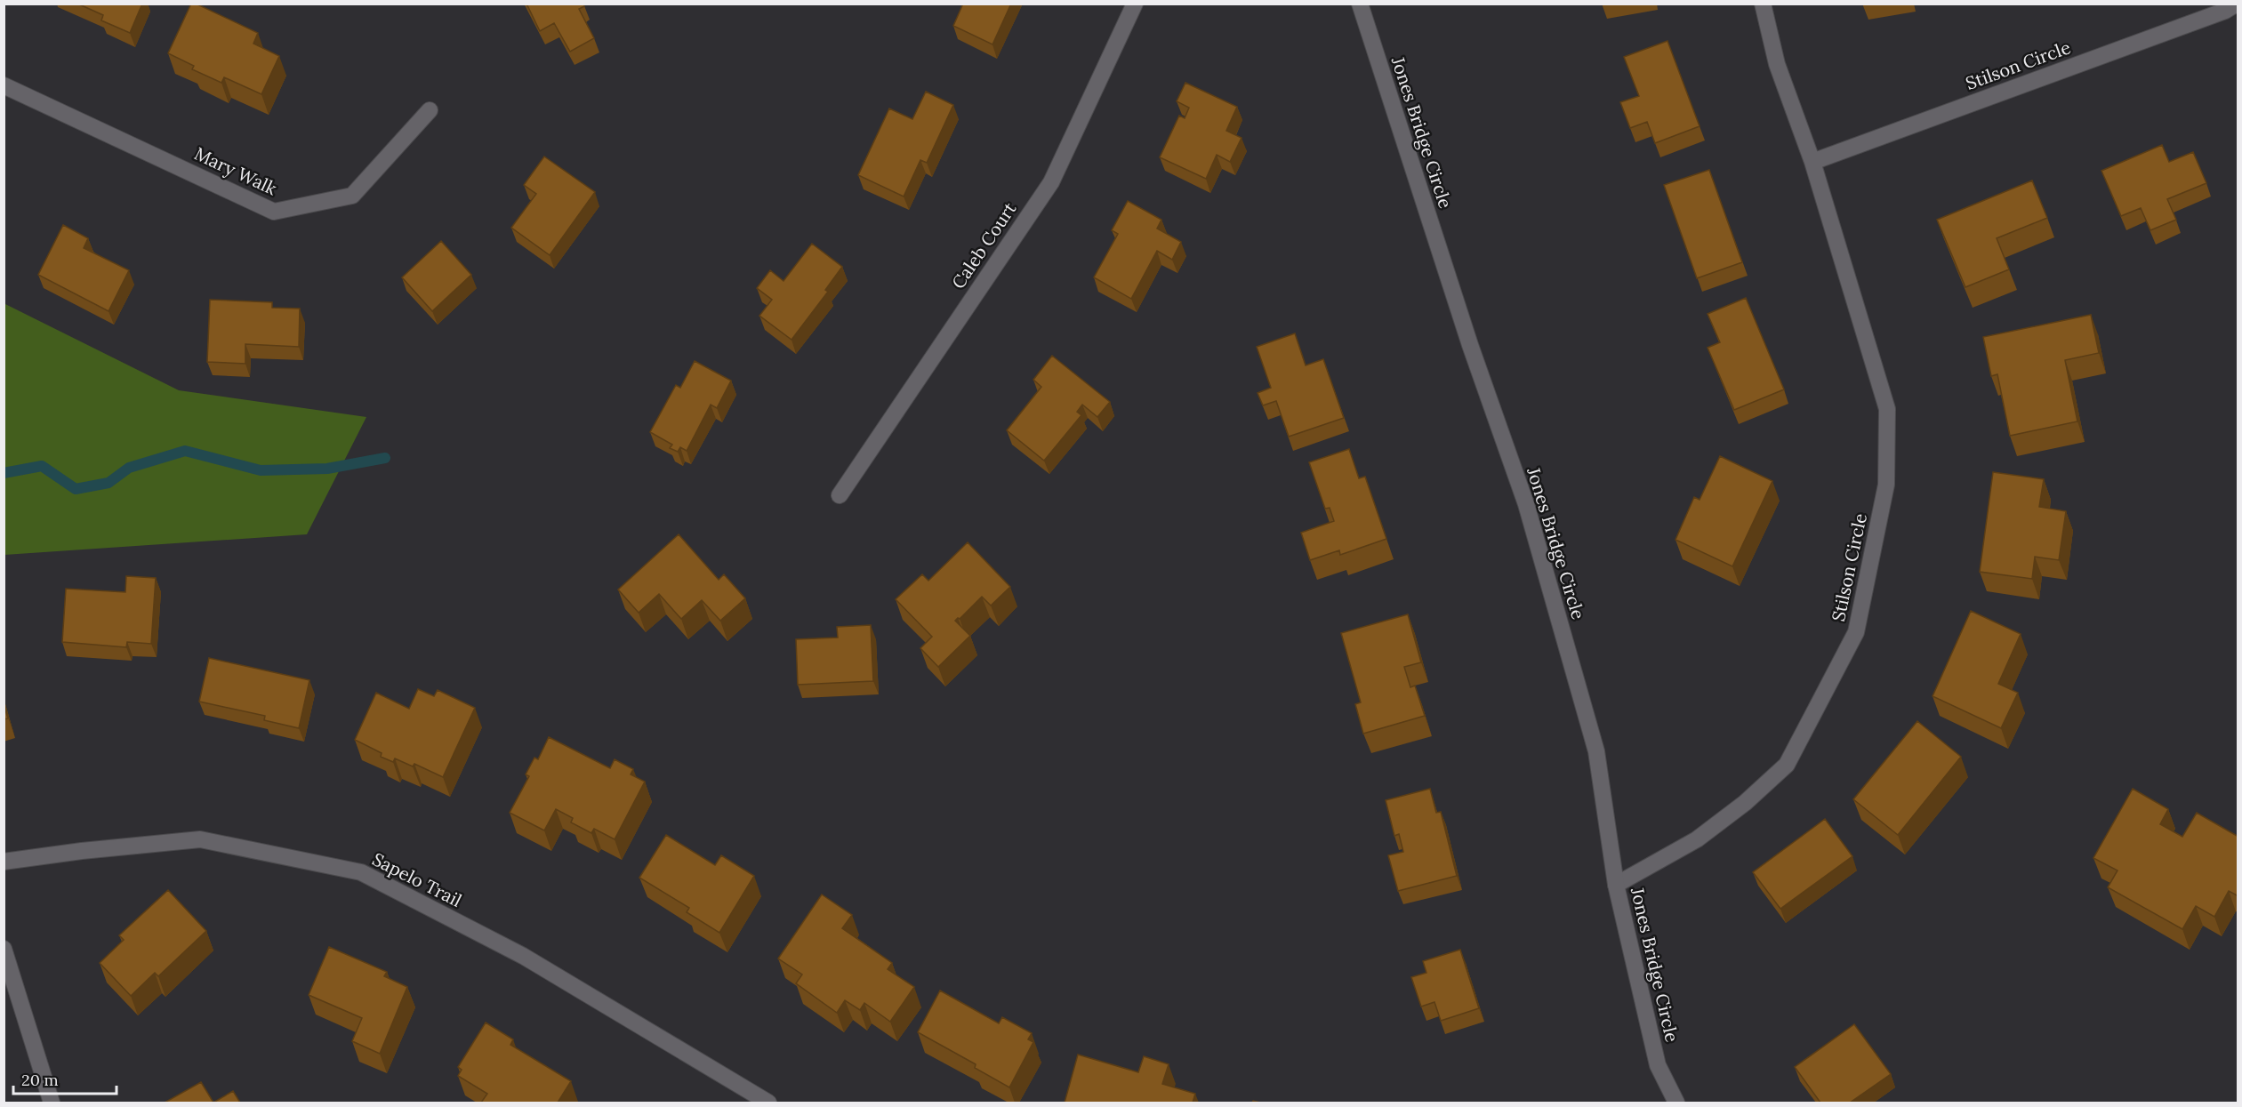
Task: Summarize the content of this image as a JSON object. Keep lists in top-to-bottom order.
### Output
{
  "streets": {
    "street": [
      "Stilson Circle",
      "Jones Bridge Circle",
      "Mary Walk",
      "Caleb Court",
      "Sapelo Trail"
    ]
  },
  "crossings": [
    ["Stilson Circle", "Jones Bridge Circle"]
  ],
  "scale_bar": "20 m"
}
